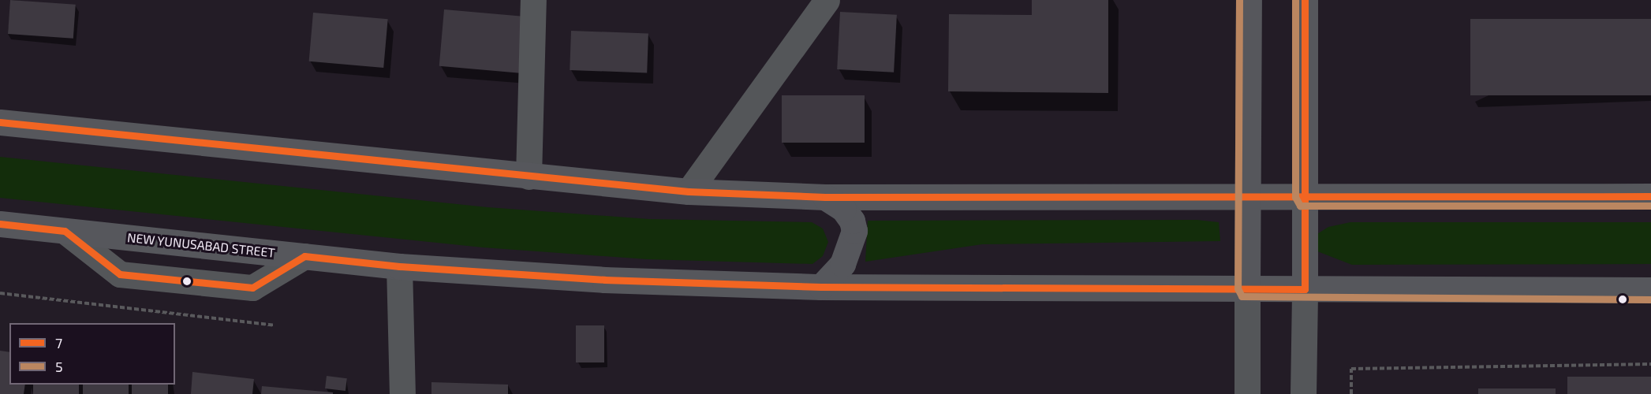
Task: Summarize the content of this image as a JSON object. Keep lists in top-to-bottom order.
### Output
{
  "streets": {
    "main road": ["NEW YUNUSABAD STREET"]
  },
  "lines": ["transit line 7", "transit line 5"],
  "legend": ["7", "5"]
}
